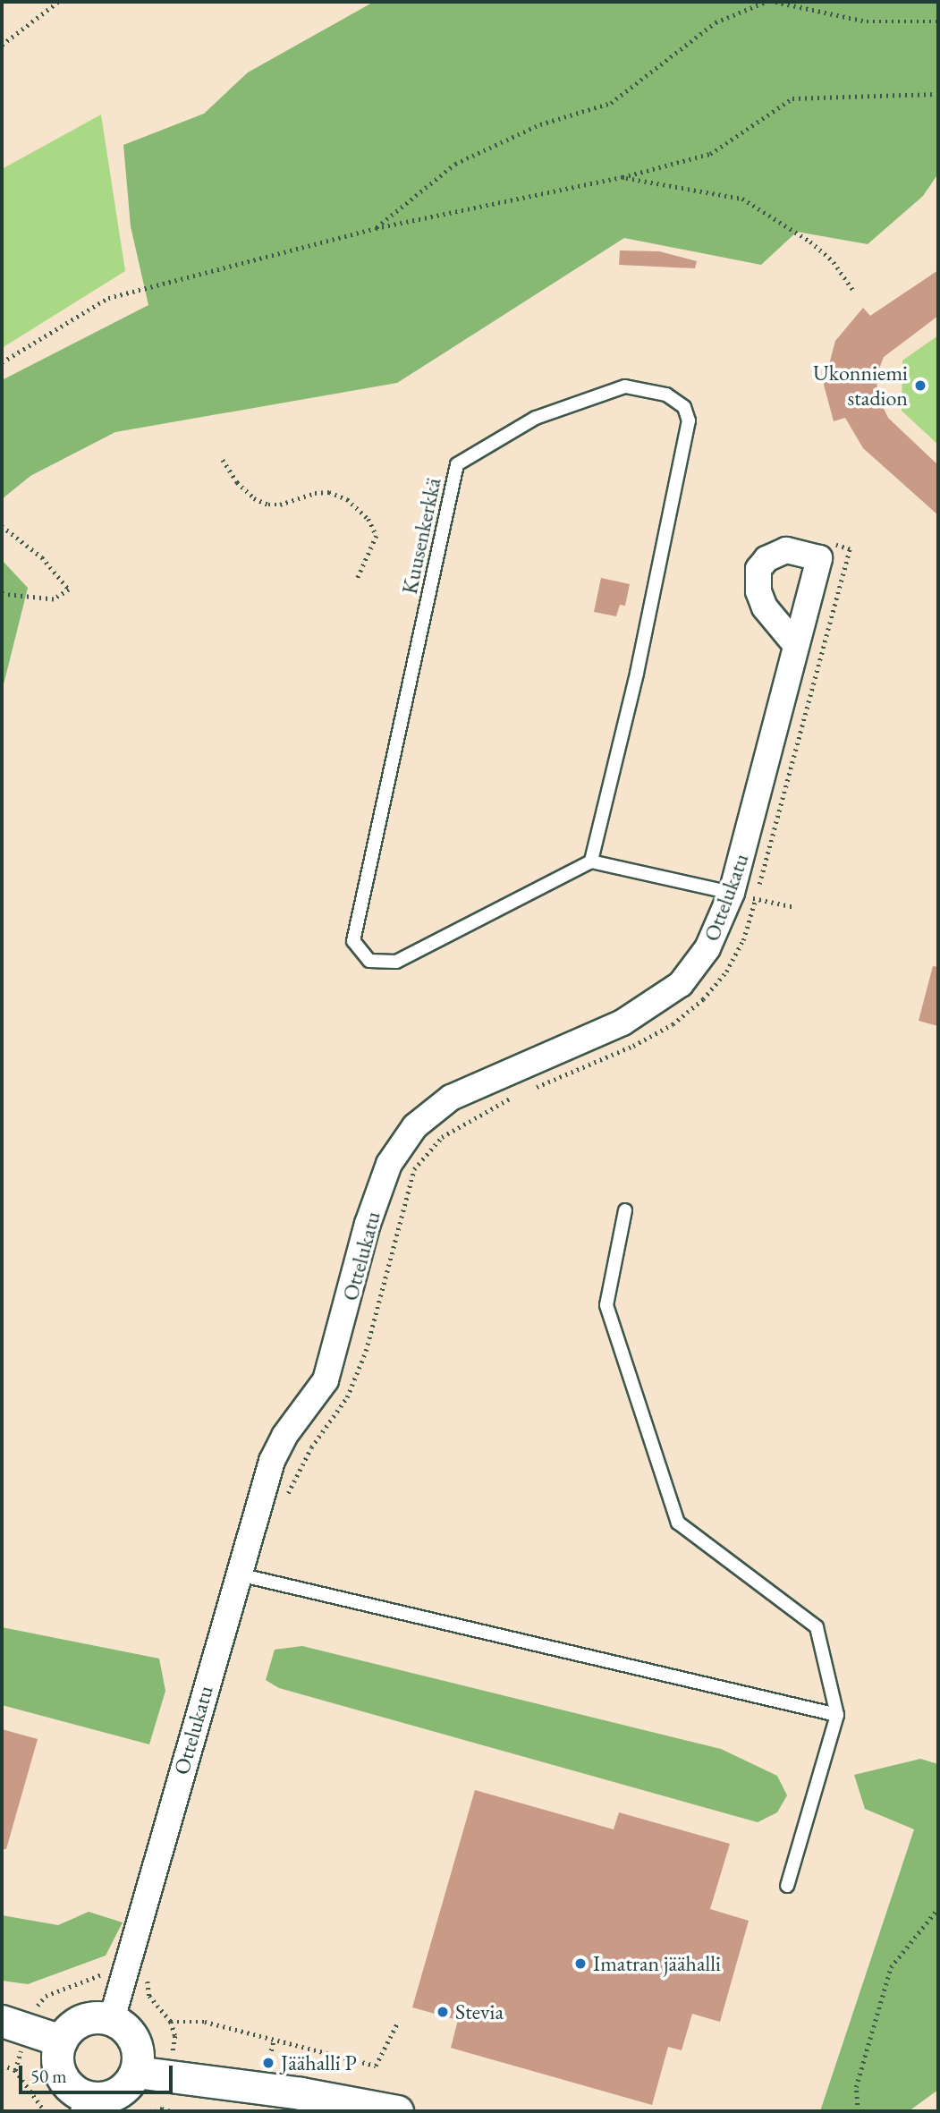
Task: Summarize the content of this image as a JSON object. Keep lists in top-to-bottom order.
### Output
{
  "streets": {
    "street": ["Ottelukatu"],
    "lane": ["Kuusenkerkkä"]
  },
  "places": [
    "Ukonniemi stadion",
    "Imatran jäähalli",
    "Stevia",
    "Jäähalli P"
  ],
  "scale_bar": "50 m"
}
